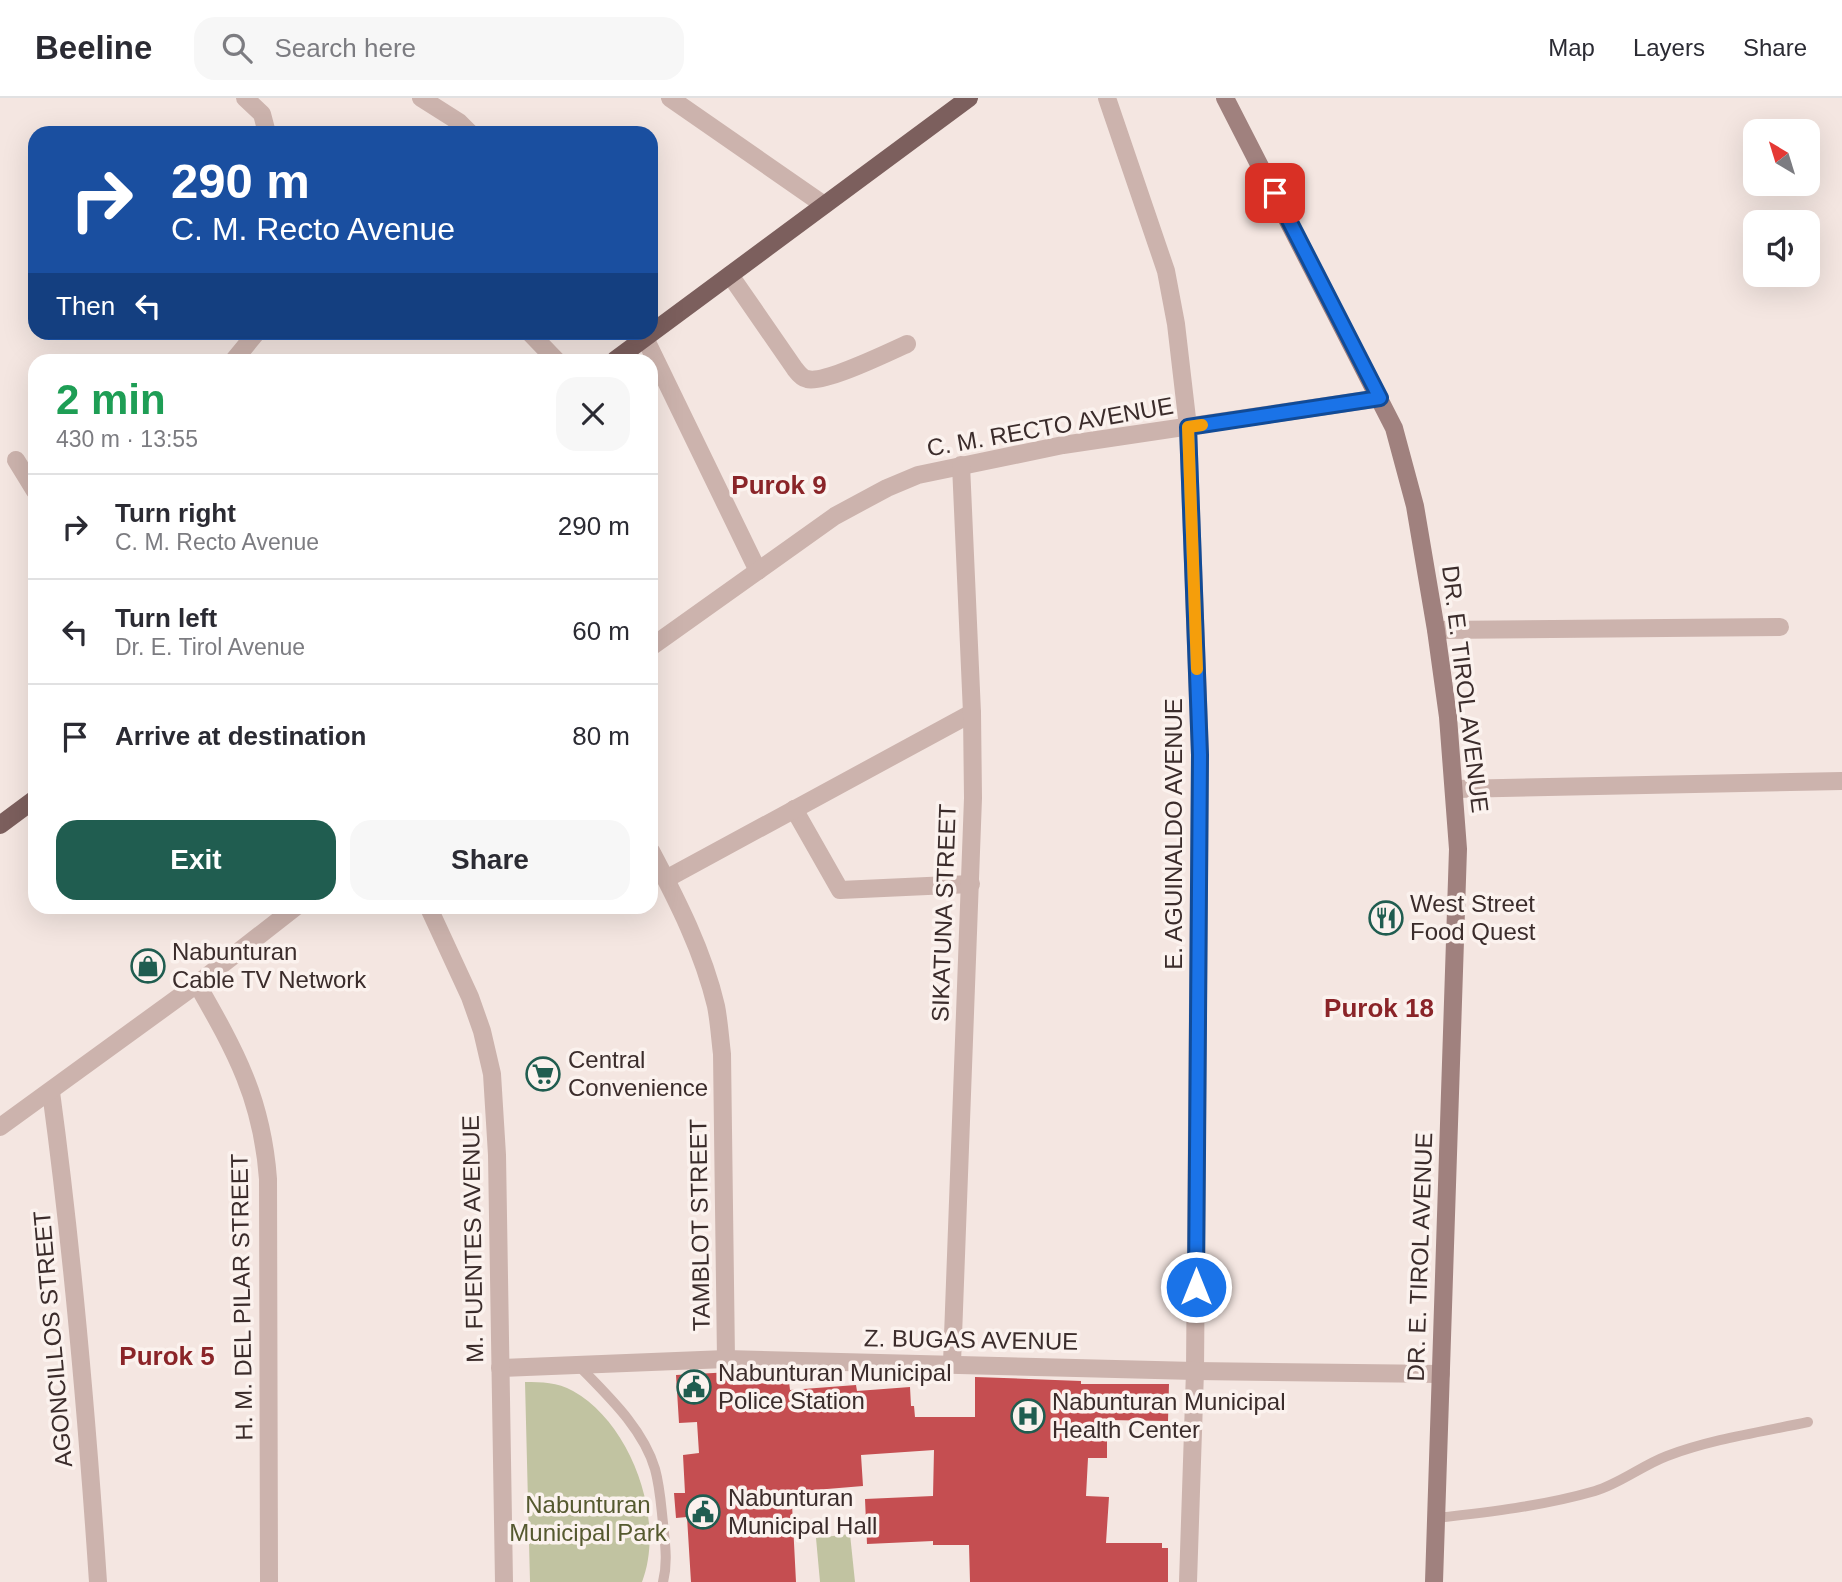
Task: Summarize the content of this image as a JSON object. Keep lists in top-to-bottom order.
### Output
{
  "streets": {
    "main road": ["DR. E. TIROL AVENUE"],
    "street": [
      "C. M. RECTO AVENUE",
      "E. AGUINALDO AVENUE",
      "SIKATUNA STREET",
      "TAMBLOT STREET",
      "M. FUENTES AVENUE",
      "H. M. DEL PILAR STREET",
      "AGONCILLOS STREET",
      "Z. BUGAS AVENUE"
    ]
  },
  "crossings": [
    ["C. M. RECTO AVENUE", "DR. E. TIROL AVENUE"],
    ["C. M. RECTO AVENUE", "E. AGUINALDO AVENUE"],
    ["C. M. RECTO AVENUE", "SIKATUNA STREET"],
    ["DR. E. TIROL AVENUE", "Z. BUGAS AVENUE"],
    ["E. AGUINALDO AVENUE", "Z. BUGAS AVENUE"],
    ["SIKATUNA STREET", "Z. BUGAS AVENUE"],
    ["TAMBLOT STREET", "Z. BUGAS AVENUE"],
    ["M. FUENTES AVENUE", "Z. BUGAS AVENUE"]
  ],
  "districts": ["Purok 9", "Purok 18", "Purok 5"],
  "parks": ["Nabunturan Municipal Park"],
  "places": {
    "restaurant": ["West Street Food Quest"],
    "shop": ["Nabunturan Cable TV Network"],
    "supermarket": ["Central Convenience"],
    "public building": ["Nabunturan Municipal Police Station", "Nabunturan Municipal Hall"],
    "hospital": ["Nabunturan Municipal Health Center"]
  },
  "north": "top left",
  "page": {
    "header": "Beeline",
    "search": "Search here",
    "nav": ["Map", "Layers", "Share"],
    "turn": ["290 m", "C. M. Recto Avenue"],
    "then": "Then",
    "heading": ["2 min", "430 m · 13:55"],
    "list": [
      {
        "name": "Turn right",
        "note": "C. M. Recto Avenue",
        "value": "290 m"
      },
      {
        "name": "Turn left",
        "note": "Dr. E. Tirol Avenue",
        "value": "60 m"
      },
      {
        "name": "Arrive at destination",
        "value": "80 m"
      }
    ],
    "buttons": ["Exit", "Share"]
  }
}
